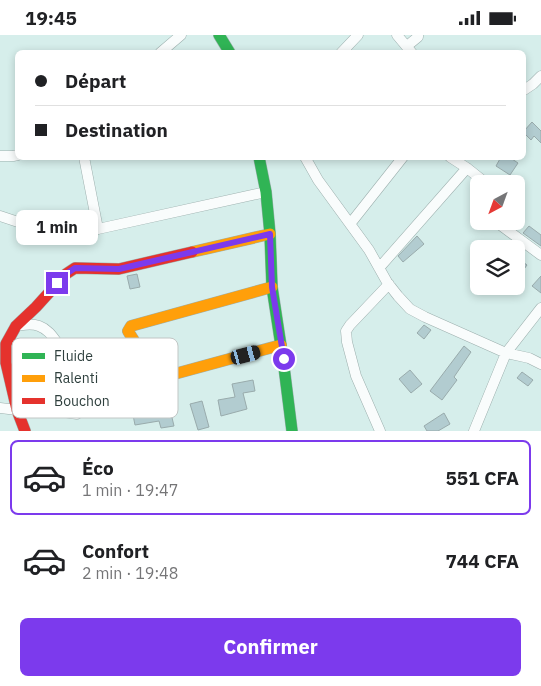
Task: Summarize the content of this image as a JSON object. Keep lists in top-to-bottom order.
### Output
{
  "legend": ["Fluide", "Ralenti", "Bouchon"],
  "north": "bottom left",
  "page": {
    "status": "19:45",
    "banner": ["Départ", "Destination"],
    "bubble": "1 min",
    "list": [
      {
        "name": "Éco",
        "note": "1 min · 19:47",
        "value": "551 CFA"
      },
      {
        "name": "Confort",
        "note": "2 min · 19:48",
        "value": "744 CFA"
      }
    ],
    "buttons": "Confirmer"
  }
}
